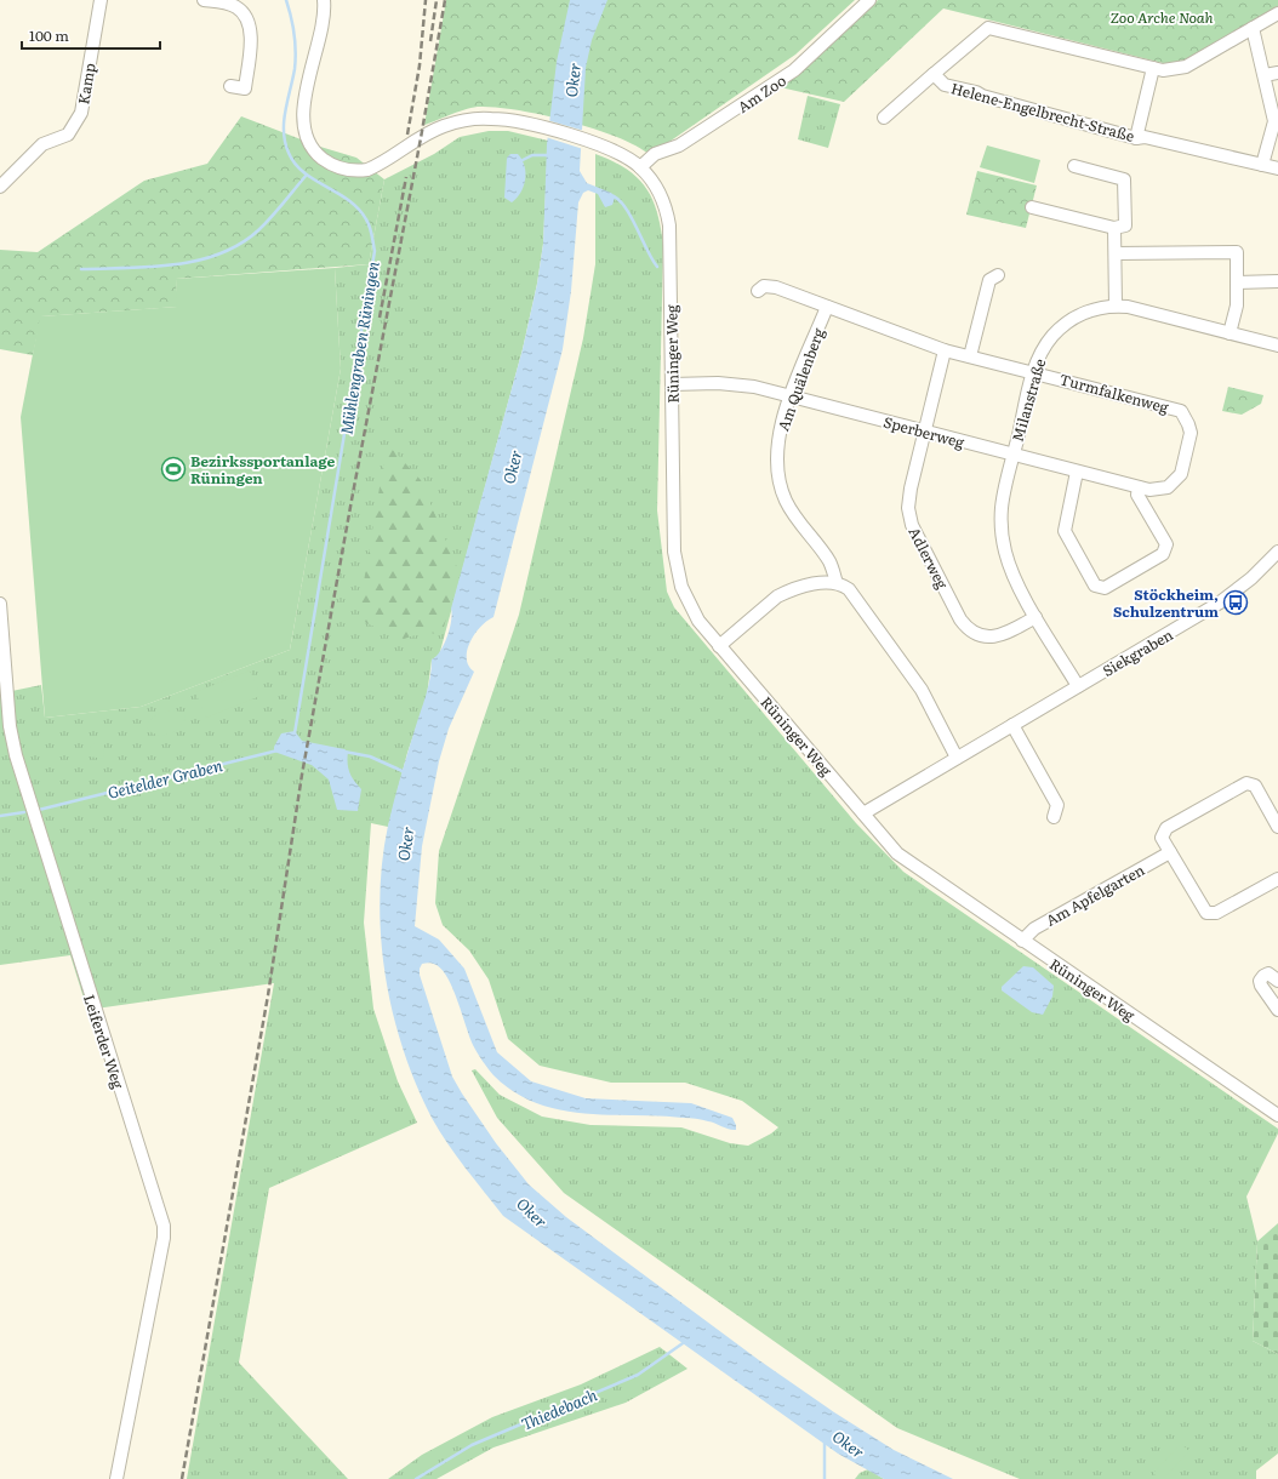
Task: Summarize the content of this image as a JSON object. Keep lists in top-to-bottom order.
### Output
{
  "streets": {
    "street": [
      "Kamp",
      "Am Zoo",
      "Helene-Engelbrecht-Straße",
      "Rüninger Weg",
      "Am Quälenberg",
      "Turmfalkenweg",
      "Milanstraße",
      "Sperberweg",
      "Adlerweg",
      "Siekgraben",
      "Am Apfelgarten",
      "Leiferder Weg"
    ]
  },
  "crossings": [
    ["Am Zoo", "Rüninger Weg"],
    ["Rüninger Weg", "Sperberweg"],
    ["Rüninger Weg", "Siekgraben"],
    ["Rüninger Weg", "Am Apfelgarten"],
    ["Am Quälenberg", "Turmfalkenweg"],
    ["Am Quälenberg", "Sperberweg"],
    ["Turmfalkenweg", "Milanstraße"],
    ["Turmfalkenweg", "Sperberweg"],
    ["Turmfalkenweg", "Adlerweg"],
    ["Milanstraße", "Sperberweg"],
    ["Milanstraße", "Adlerweg"],
    ["Milanstraße", "Siekgraben"],
    ["Sperberweg", "Adlerweg"]
  ],
  "water": [
    "Oker",
    "Mühlengraben Rüningen",
    "Geitelder Graben",
    "Thiedebach"
  ],
  "parks": ["Zoo Arche Noah"],
  "places": {
    "sports": ["Bezirkssportanlage Rüningen"],
    "bus stop": ["Stöckheim, Schulzentrum"]
  },
  "scale_bar": "100 m"
}
